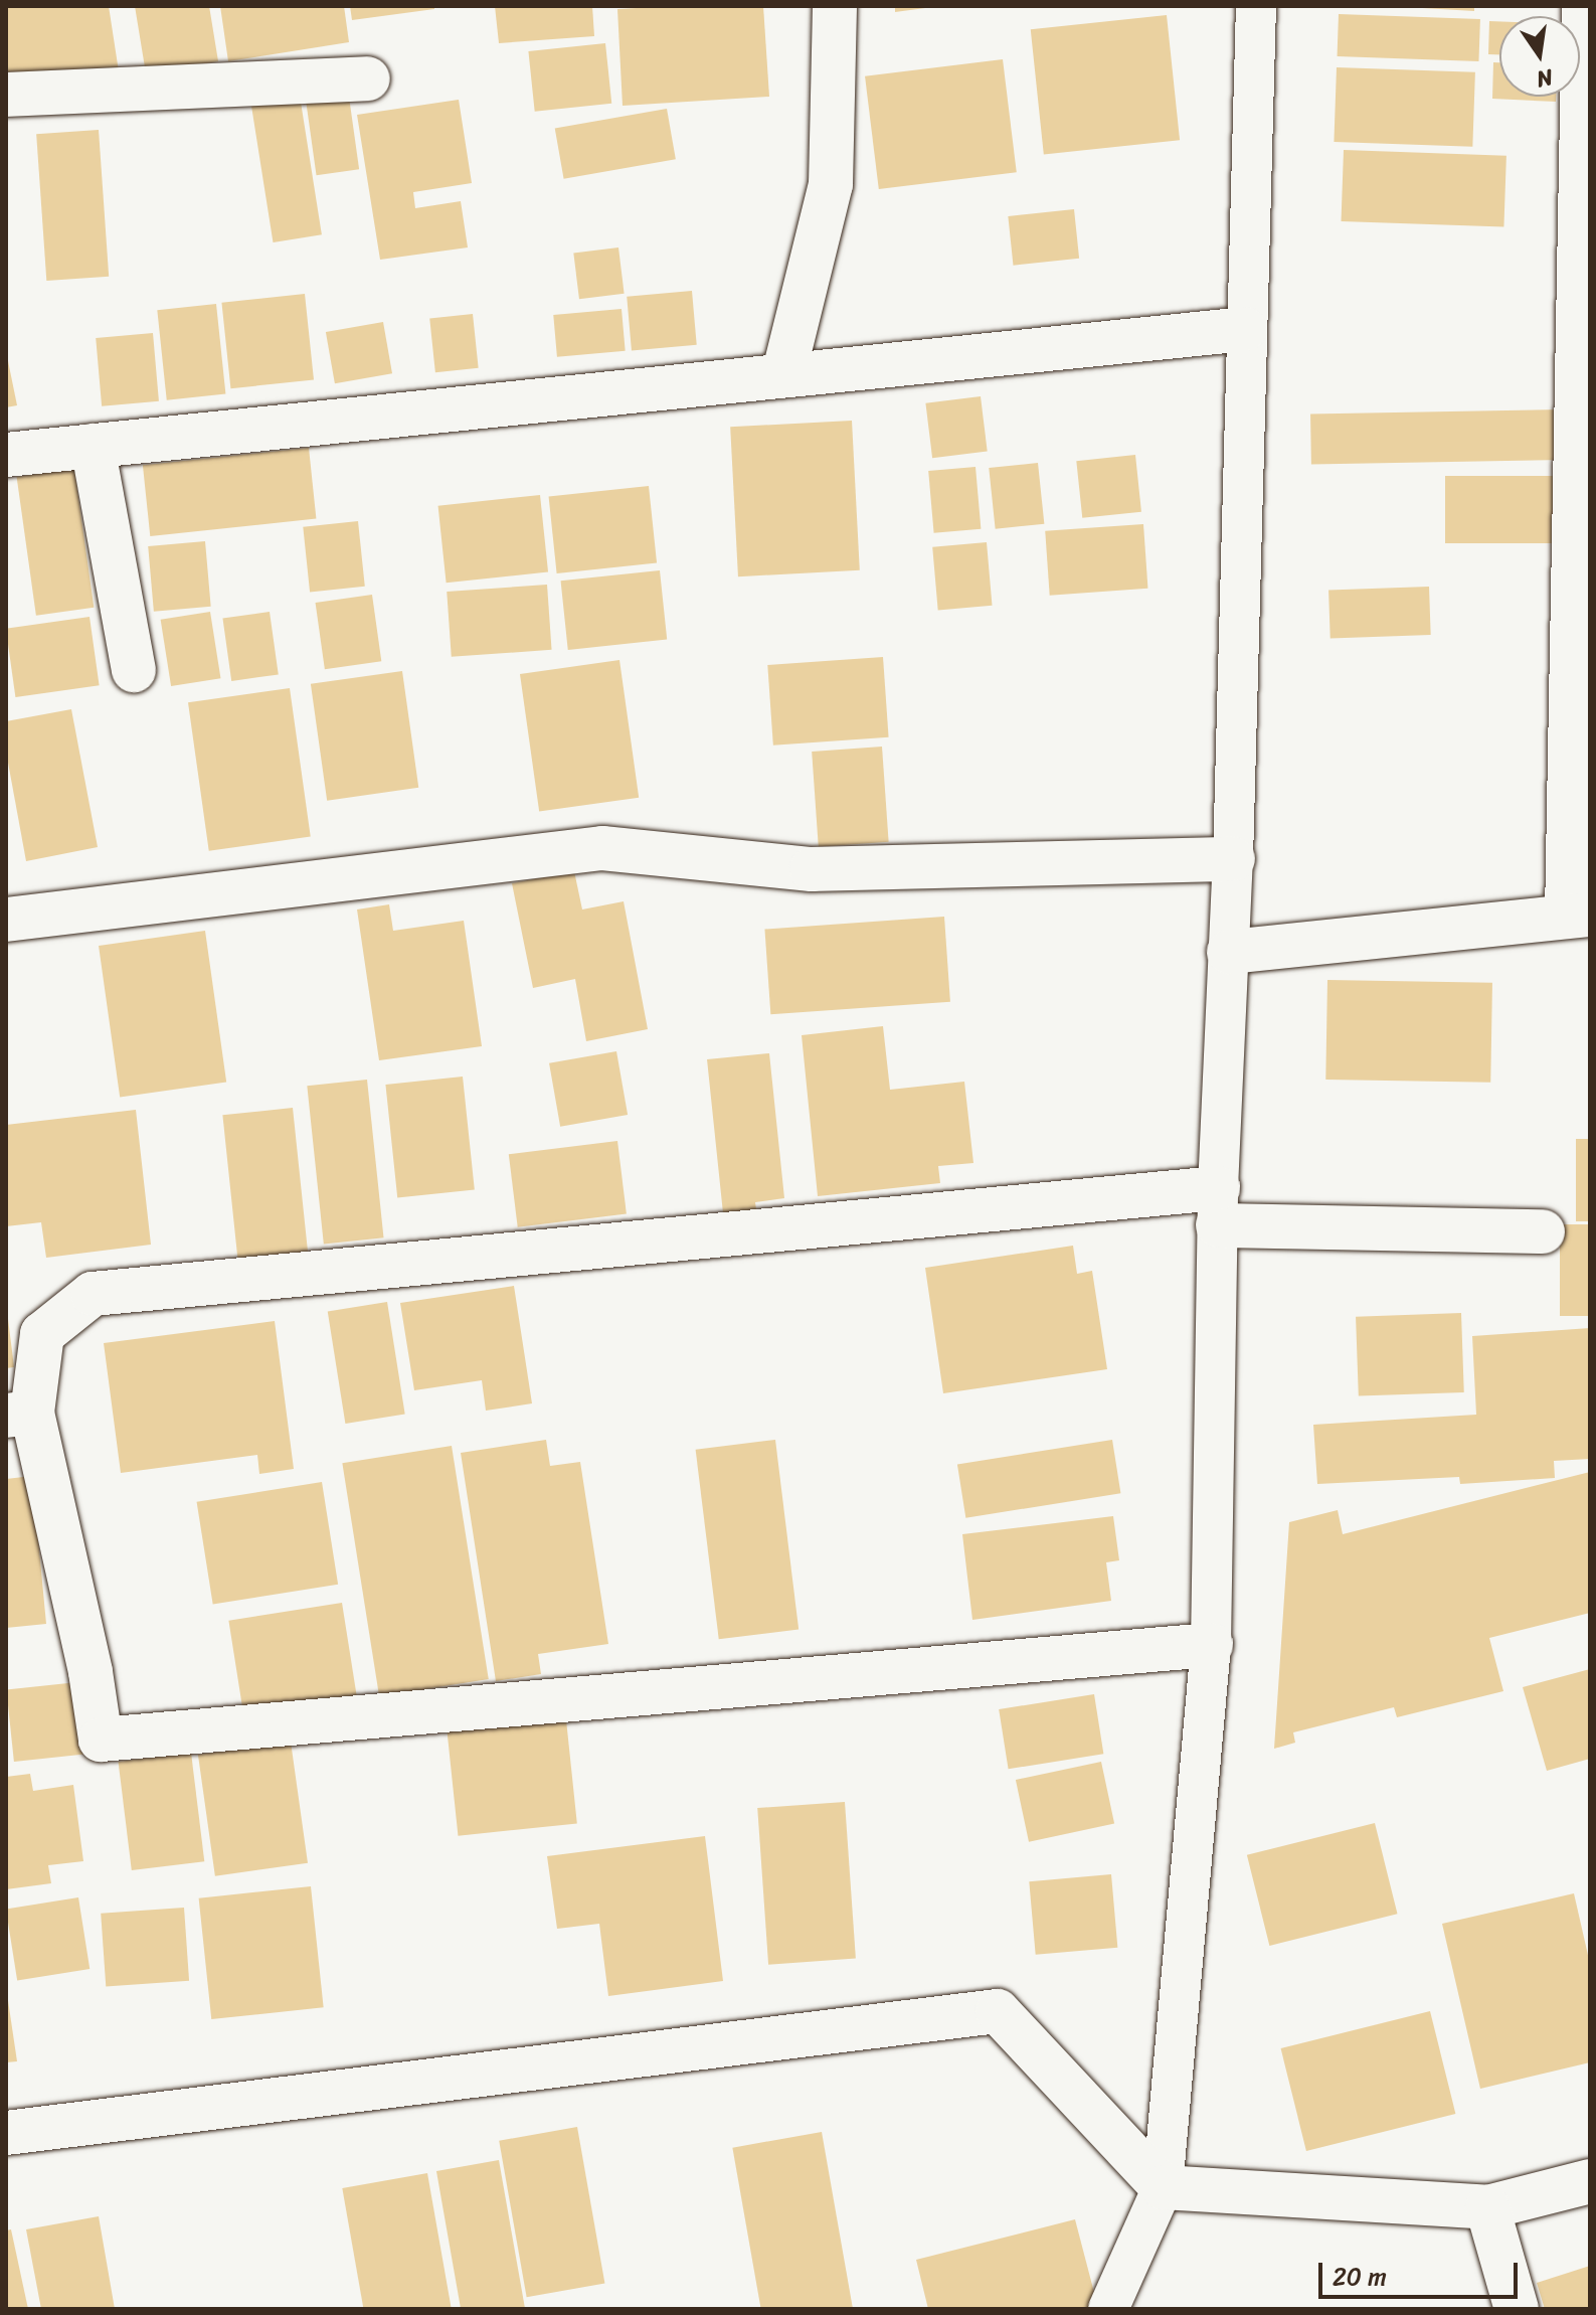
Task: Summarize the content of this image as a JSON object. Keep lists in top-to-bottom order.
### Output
{
  "scale_bar": "20 m",
  "north": "bottom"
}
